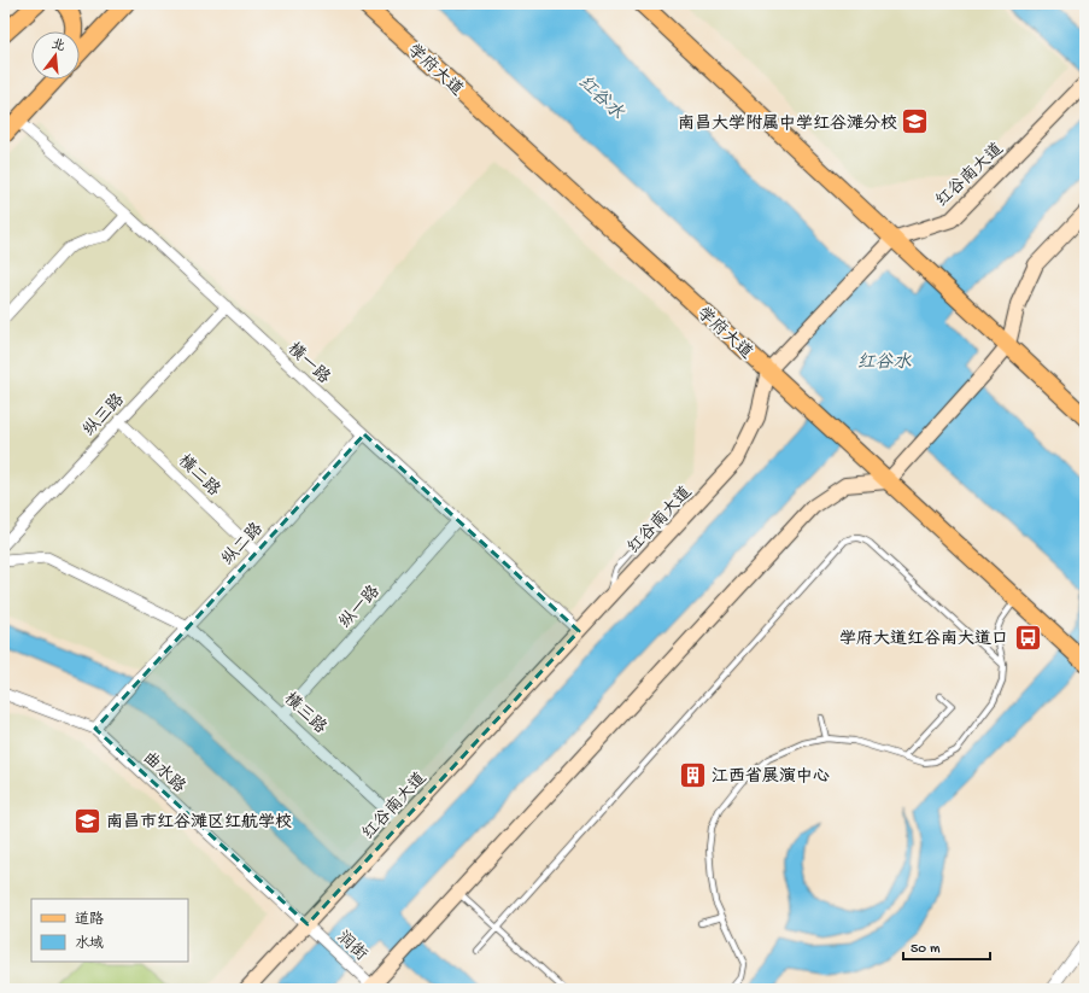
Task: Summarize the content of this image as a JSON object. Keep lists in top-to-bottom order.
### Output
{
  "streets": {
    "main road": ["学府大道", "红谷南大道"],
    "street": [
      "横一路",
      "纵三路",
      "横二路",
      "纵二路",
      "纵一路",
      "横三路",
      "曲水路",
      "润街"
    ]
  },
  "crossings": [
    ["学府大道", "红谷南大道"],
    ["红谷南大道", "横一路"],
    ["红谷南大道", "横三路"],
    ["红谷南大道", "曲水路"],
    ["红谷南大道", "润街"],
    ["横一路", "纵三路"],
    ["横一路", "纵二路"],
    ["横一路", "纵一路"],
    ["纵三路", "横二路"],
    ["横二路", "纵二路"],
    ["纵二路", "横三路"],
    ["纵二路", "曲水路"],
    ["纵一路", "横三路"],
    ["曲水路", "润街"]
  ],
  "water": ["红谷水"],
  "places": {
    "school or university": ["南昌大学附属中学红谷滩分校", "南昌市红谷滩区红航学校"],
    "bus stop": ["学府大道红谷南大道口"],
    "building": ["江西省展演中心"]
  },
  "legend": ["道路", "水域"],
  "scale_bar": "50 m",
  "north": "top"
}
